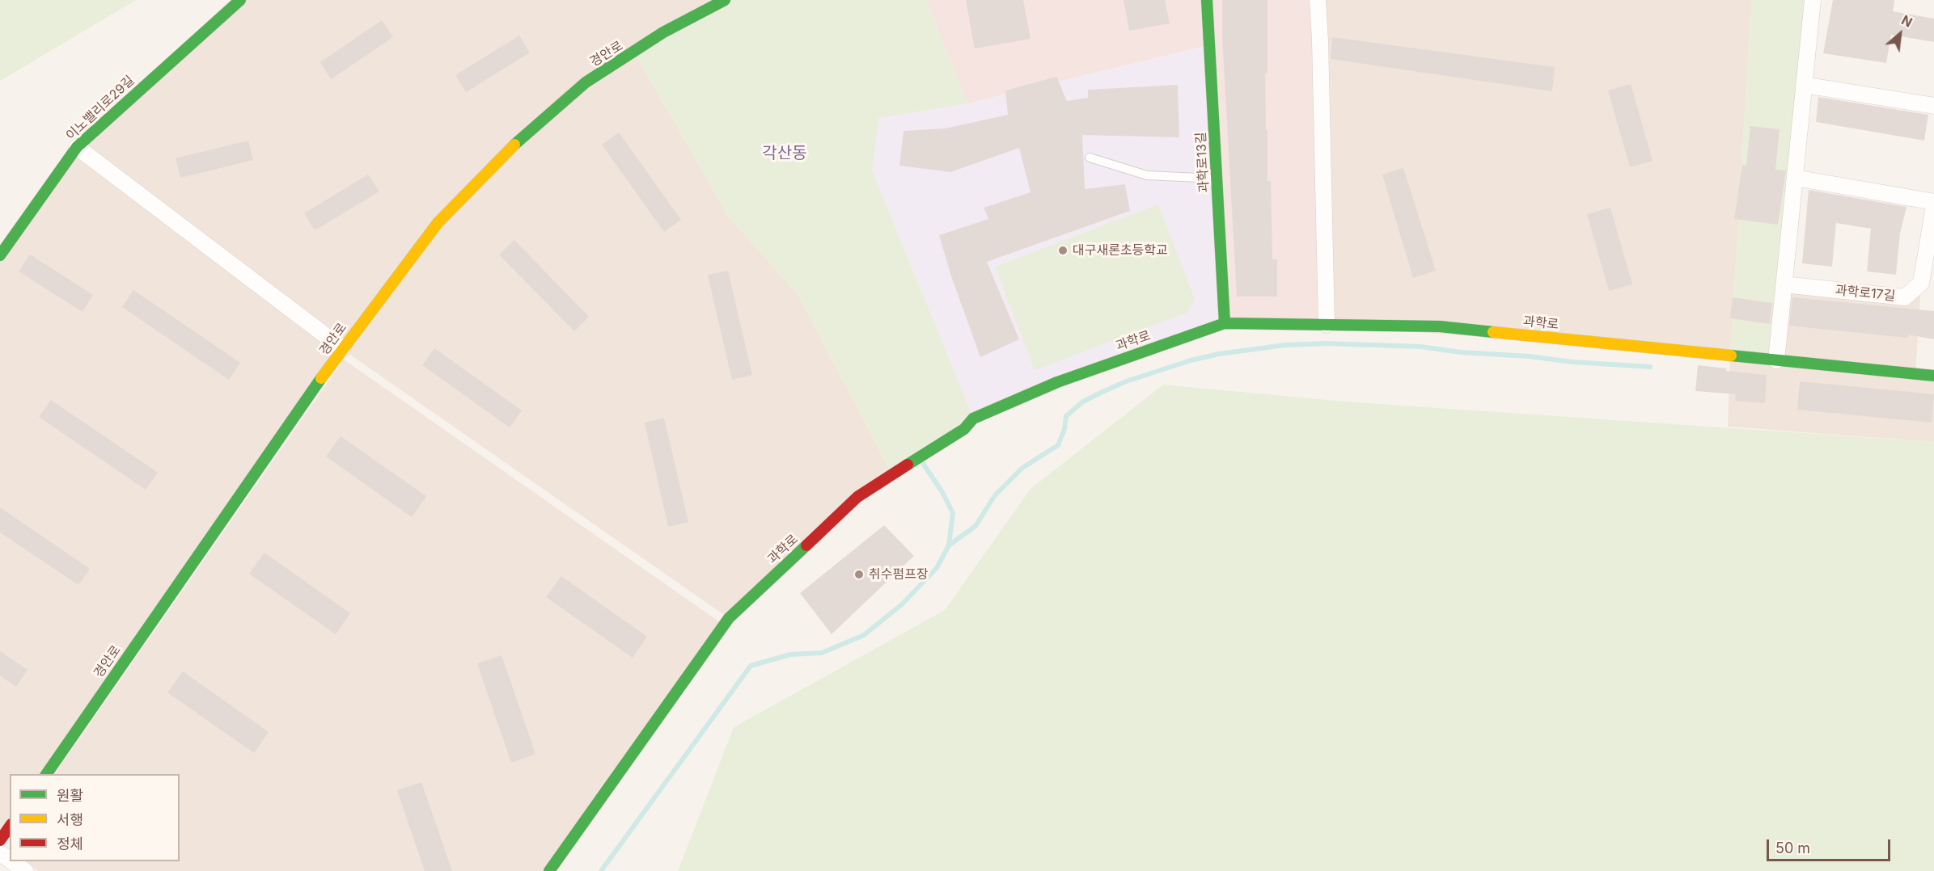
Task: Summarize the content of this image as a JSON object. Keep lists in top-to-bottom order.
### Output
{
  "streets": {
    "street": [
      "경안로",
      "이노밸리로29길",
      "과학로13길",
      "과학로17길",
      "과학로"
    ]
  },
  "crossings": [
    ["과학로13길", "과학로"]
  ],
  "districts": ["각산동"],
  "places": ["대구새론초등학교", "취수펌프장"],
  "legend": ["원활", "서행", "정체"],
  "scale_bar": "50 m",
  "north": "top right"
}
